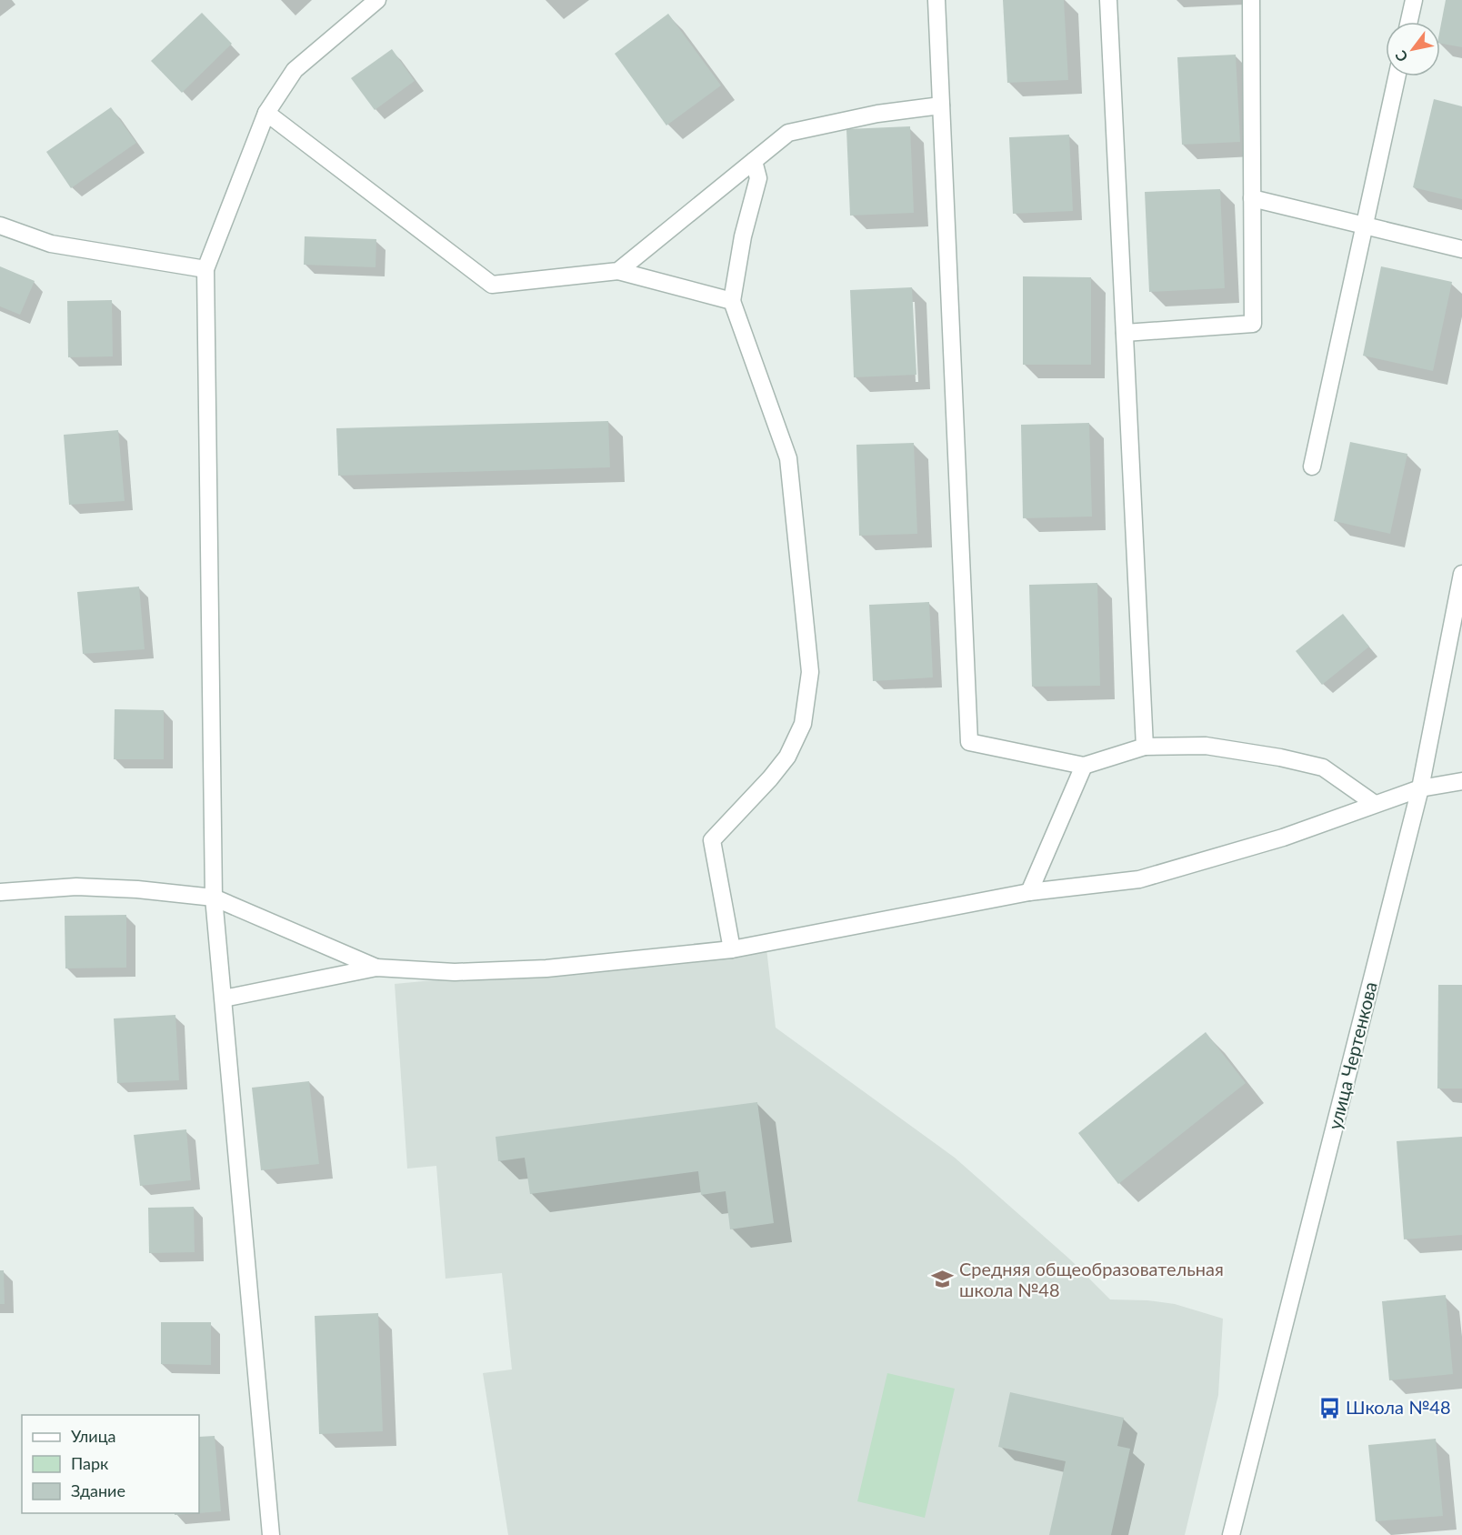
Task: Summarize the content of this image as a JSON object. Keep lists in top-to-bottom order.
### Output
{
  "streets": {
    "street": ["улица Чертенкова"]
  },
  "places": {
    "school or university": ["Средняя общеобразовательная школа №48"],
    "bus stop": ["Школа №48"]
  },
  "legend": ["Улица", "Парк", "Здание"],
  "north": "bottom left"
}
